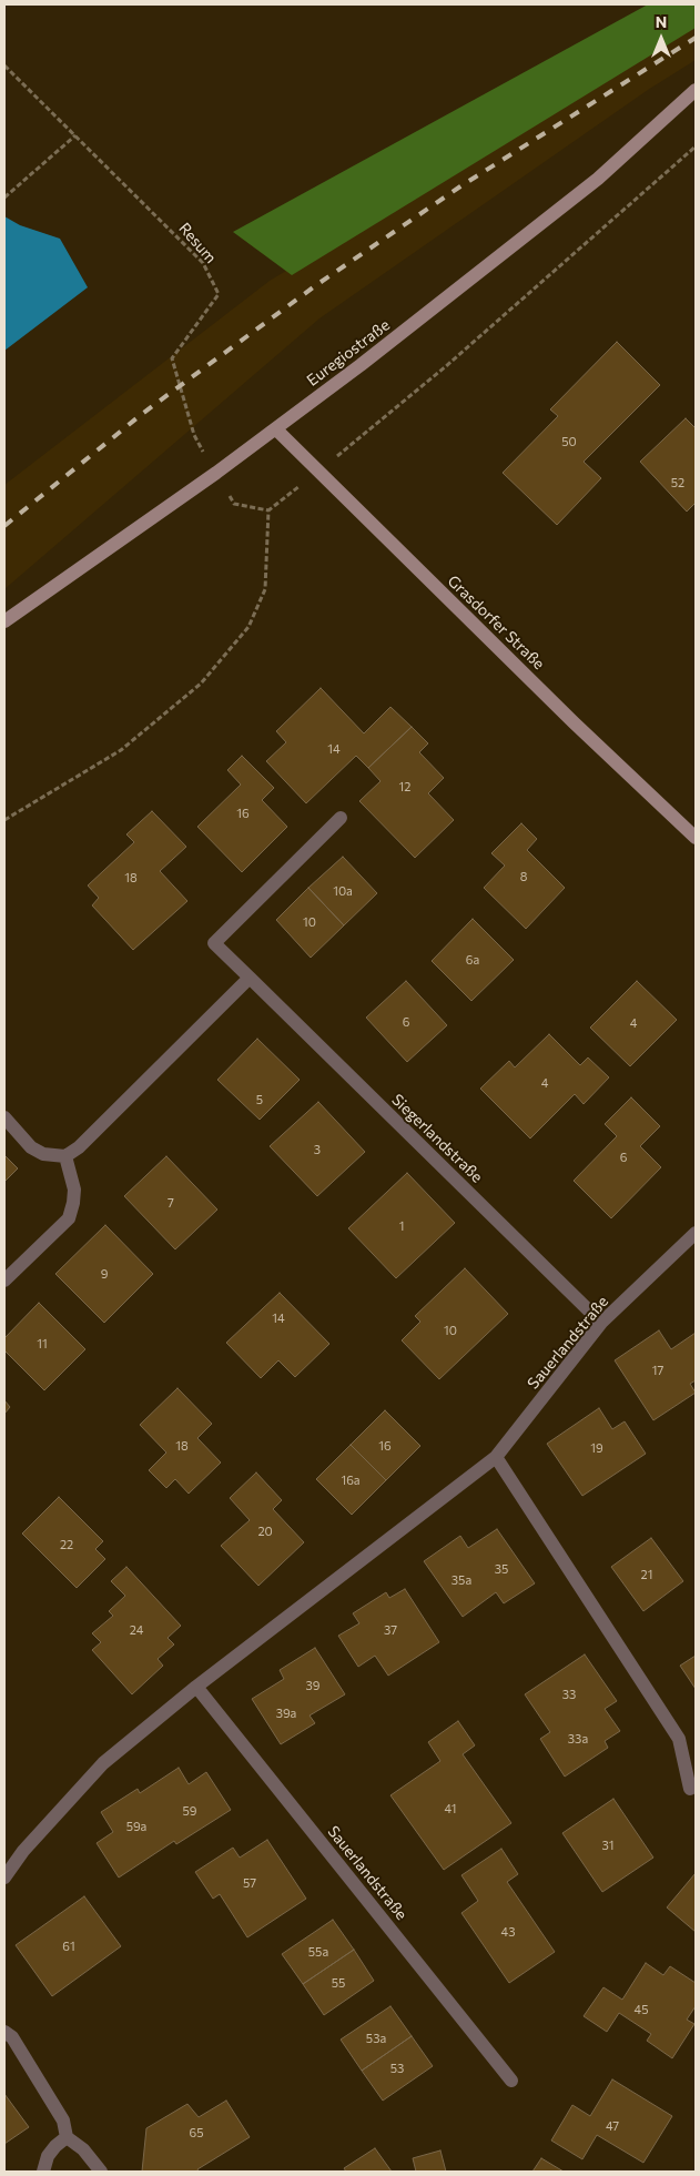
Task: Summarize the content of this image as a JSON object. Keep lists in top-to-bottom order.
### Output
{
  "streets": {
    "main road": ["Euregiostraße", "Grasdorfer Straße"],
    "street": ["Siegerlandstraße", "Sauerlandstraße"],
    "path": ["Resum"]
  },
  "crossings": [
    ["Resum", "Euregiostraße"],
    ["Euregiostraße", "Grasdorfer Straße"],
    ["Siegerlandstraße", "Sauerlandstraße"]
  ],
  "house_numbers": [
    "50",
    "52",
    "14",
    "12",
    "16",
    "8",
    "18",
    "10a",
    "10",
    "6a",
    "6",
    "4",
    "4",
    "5",
    "3",
    "6",
    "7",
    "1",
    "9",
    "14",
    "10",
    "11",
    "17",
    "18",
    "16",
    "19",
    "16a",
    "20",
    "22",
    "35",
    "21",
    "35a",
    "24",
    "37",
    "39",
    "33",
    "39a",
    "33a",
    "41",
    "59",
    "59a",
    "31",
    "57",
    "43",
    "61",
    "55a",
    "55",
    "45",
    "53a",
    "53",
    "47",
    "65"
  ],
  "north": "top"
}
